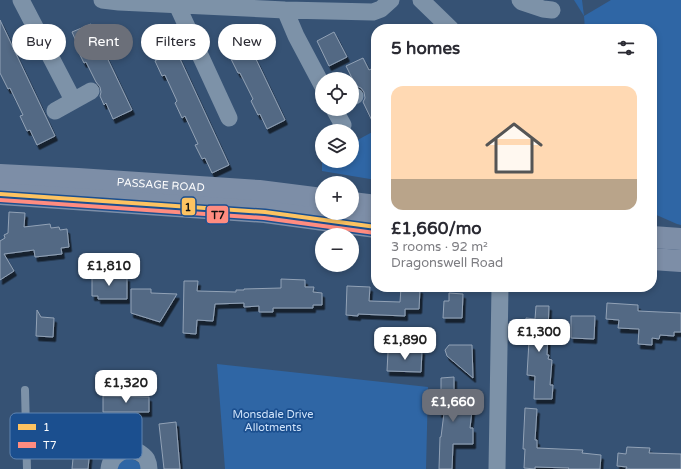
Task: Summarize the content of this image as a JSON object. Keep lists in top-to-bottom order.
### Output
{
  "streets": {
    "main road": ["PASSAGE ROAD"]
  },
  "parks": ["Monsdale Drive Allotments"],
  "lines": ["transit line 1", "transit line T7"],
  "legend": ["1", "T7"],
  "page": {
    "chip": [
      "Buy",
      "Rent",
      "Filters",
      "New"
    ],
    "heading": "5 homes",
    "map_buttons": ["+", "−"],
    "list": [
      {
        "name": "£1,660/mo",
        "note": "3 rooms · 92 m² · Dragonswell Road"
      }
    ],
    "price": [
      "£1,810",
      "£1,300",
      "£1,890",
      "£1,320",
      "£1,660"
    ]
  }
}
